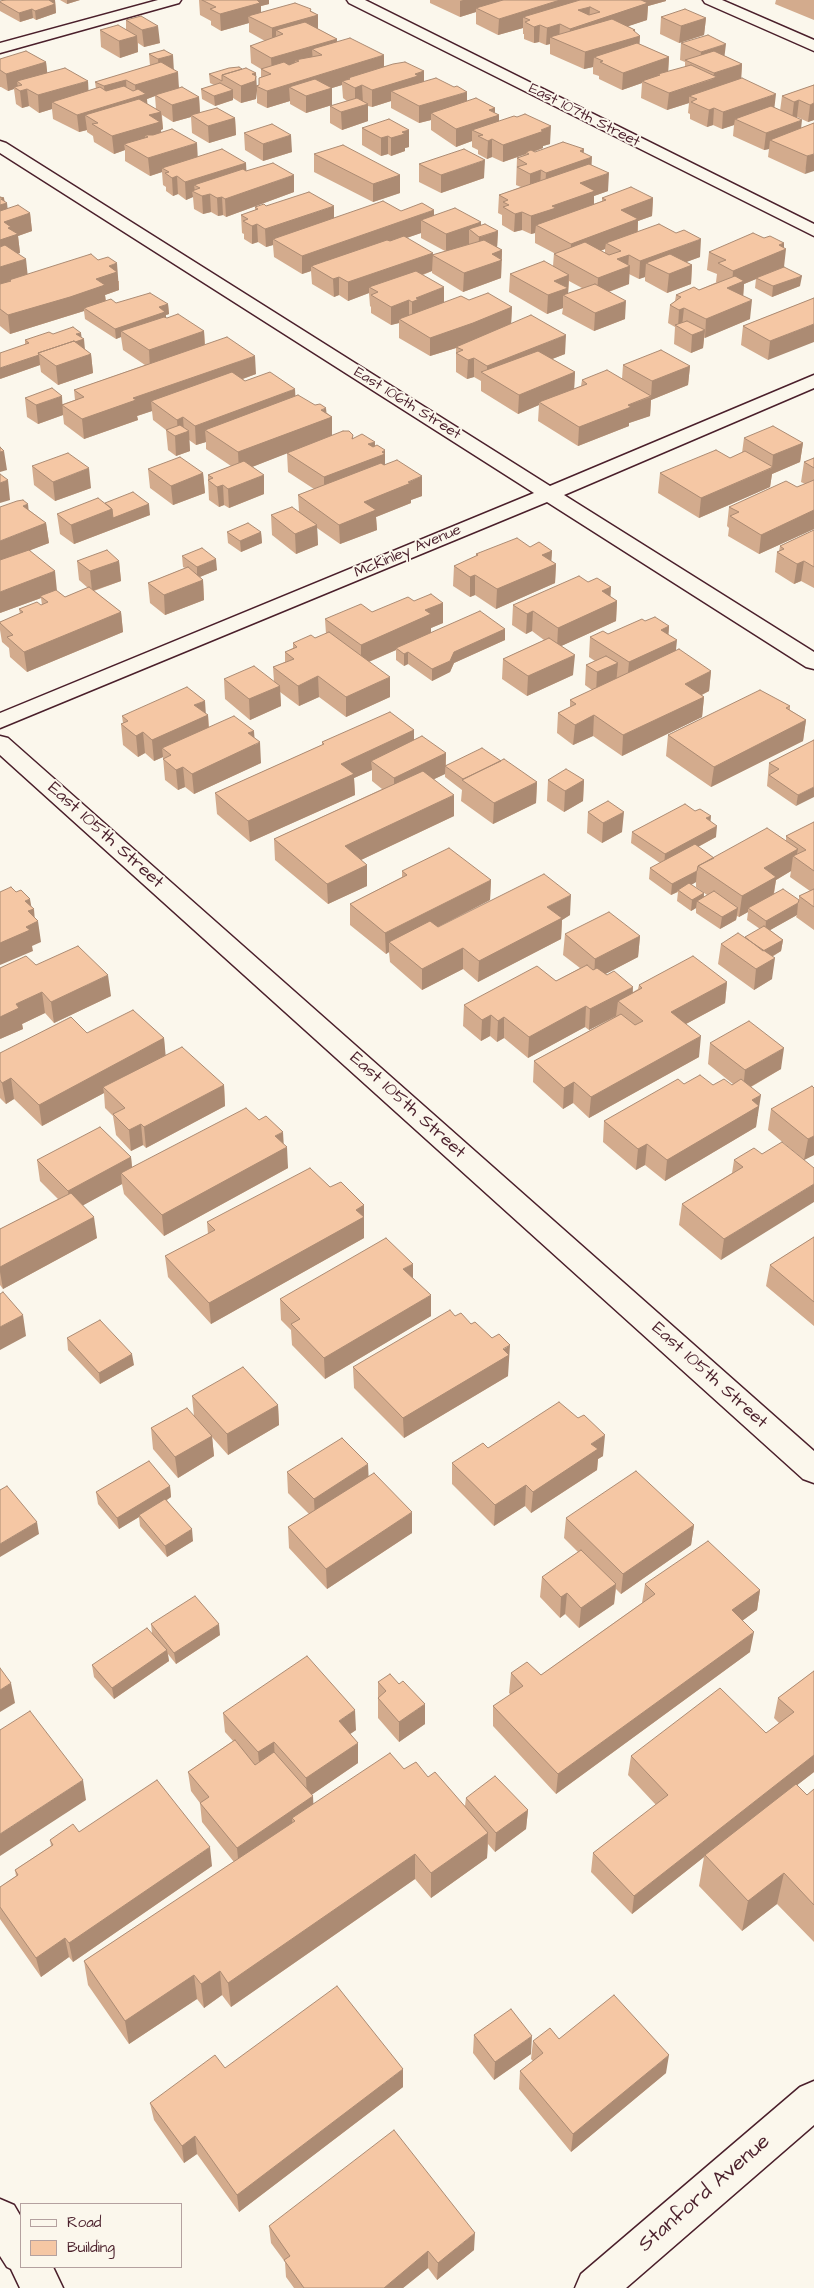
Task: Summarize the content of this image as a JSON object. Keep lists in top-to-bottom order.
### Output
{
  "streets": {
    "street": [
      "East 107th Street",
      "East 106th Street",
      "McKinley Avenue",
      "East 105th Street",
      "Stanford Avenue"
    ]
  },
  "crossings": [
    ["East 106th Street", "McKinley Avenue"]
  ],
  "legend": ["Road", "Building"]
}
